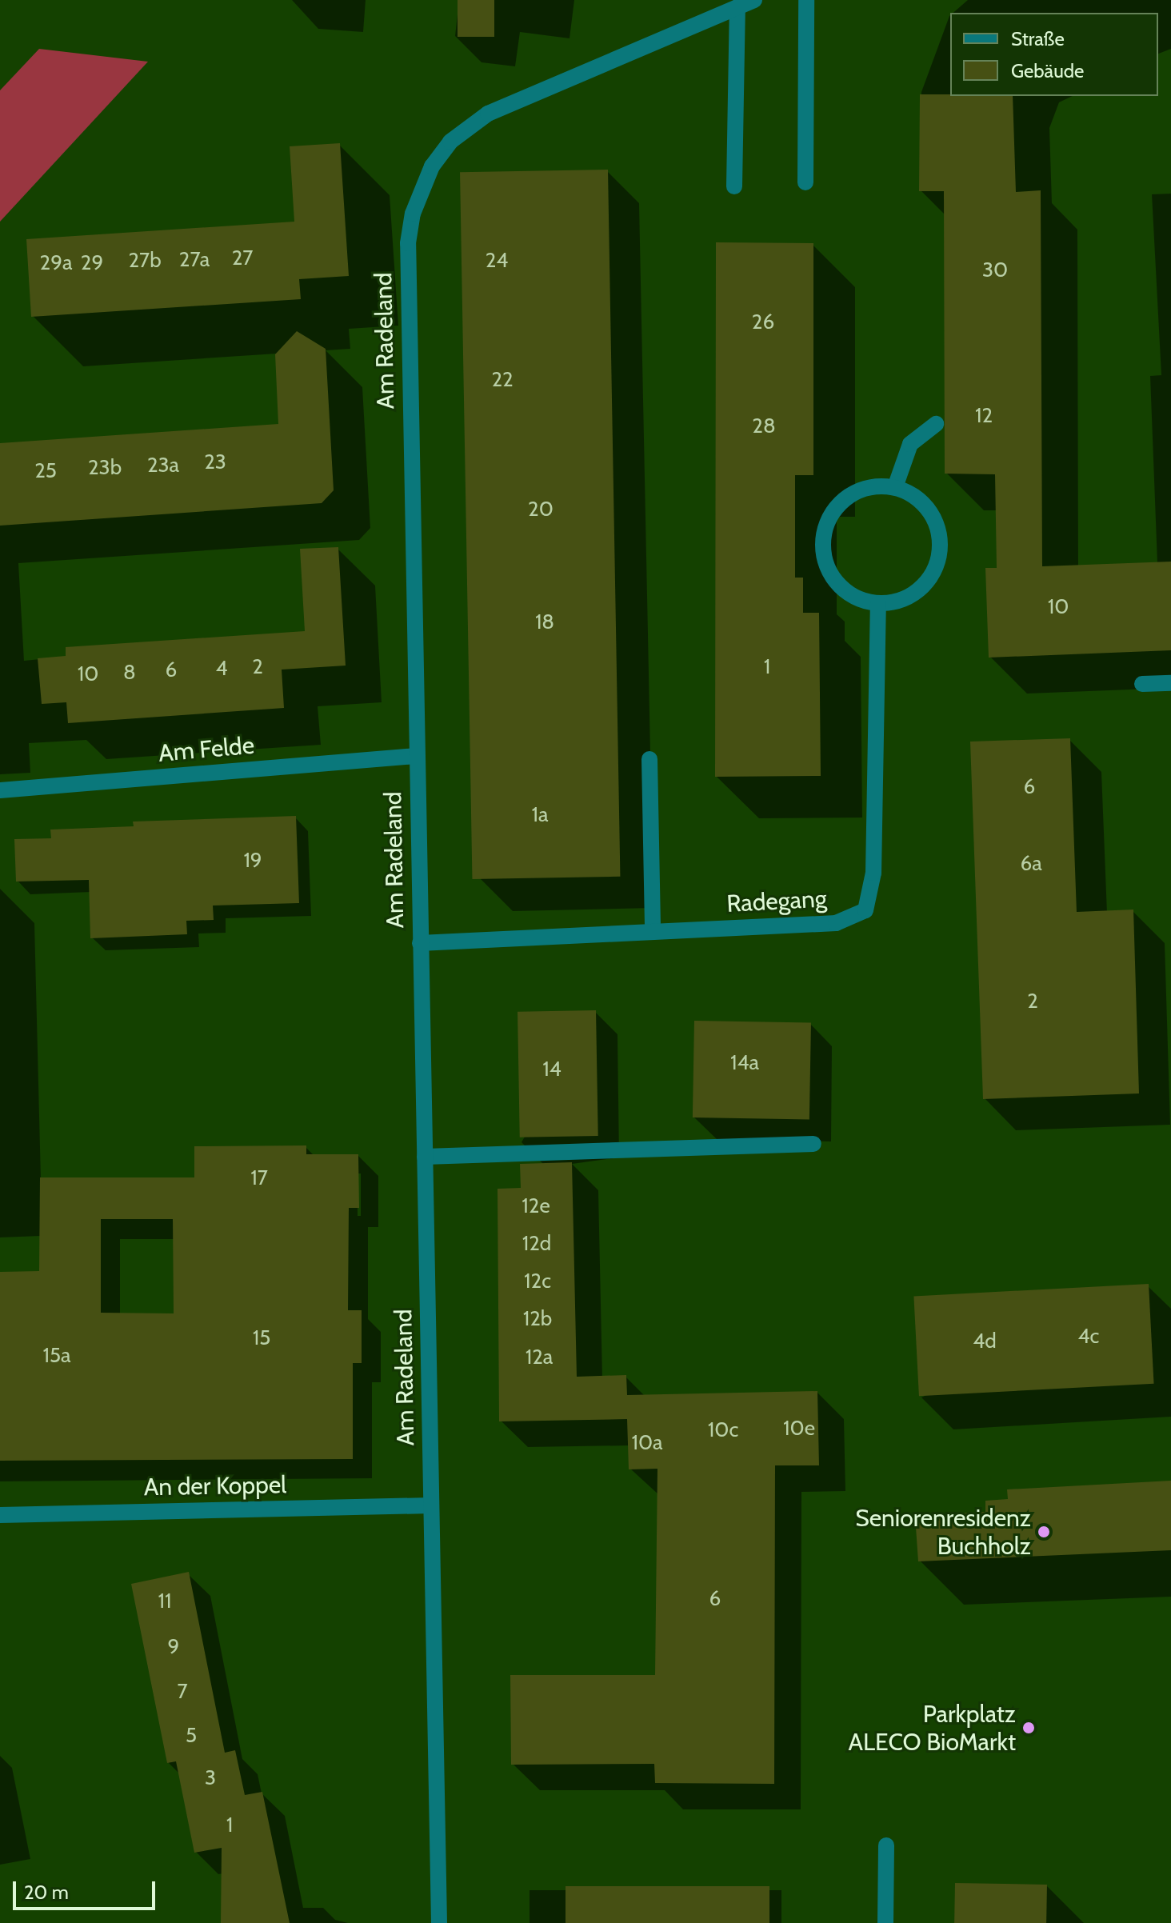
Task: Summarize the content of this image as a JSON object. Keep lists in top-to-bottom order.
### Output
{
  "streets": {
    "street": [
      "Am Radeland",
      "Am Felde",
      "Radegang",
      "An der Koppel"
    ]
  },
  "crossings": [
    ["Am Radeland", "Am Felde"],
    ["Am Radeland", "Radegang"],
    ["Am Radeland", "An der Koppel"]
  ],
  "places": ["Seniorenresidenz Buchholz", "Parkplatz ALECO BioMarkt"],
  "house_numbers": [
    "27",
    "27a",
    "27b",
    "24",
    "29a",
    "29",
    "30",
    "26",
    "22",
    "12",
    "28",
    "23",
    "23a",
    "23b",
    "25",
    "20",
    "10",
    "18",
    "2",
    "1",
    "4",
    "6",
    "8",
    "10",
    "6",
    "1a",
    "19",
    "6a",
    "2",
    "14a",
    "14",
    "17",
    "12e",
    "12d",
    "12c",
    "12b",
    "4c",
    "15",
    "4d",
    "15a",
    "12a",
    "10e",
    "10c",
    "10a",
    "6",
    "11",
    "9",
    "7",
    "5",
    "3",
    "1"
  ],
  "legend": ["Straße", "Gebäude"],
  "scale_bar": "20 m"
}
